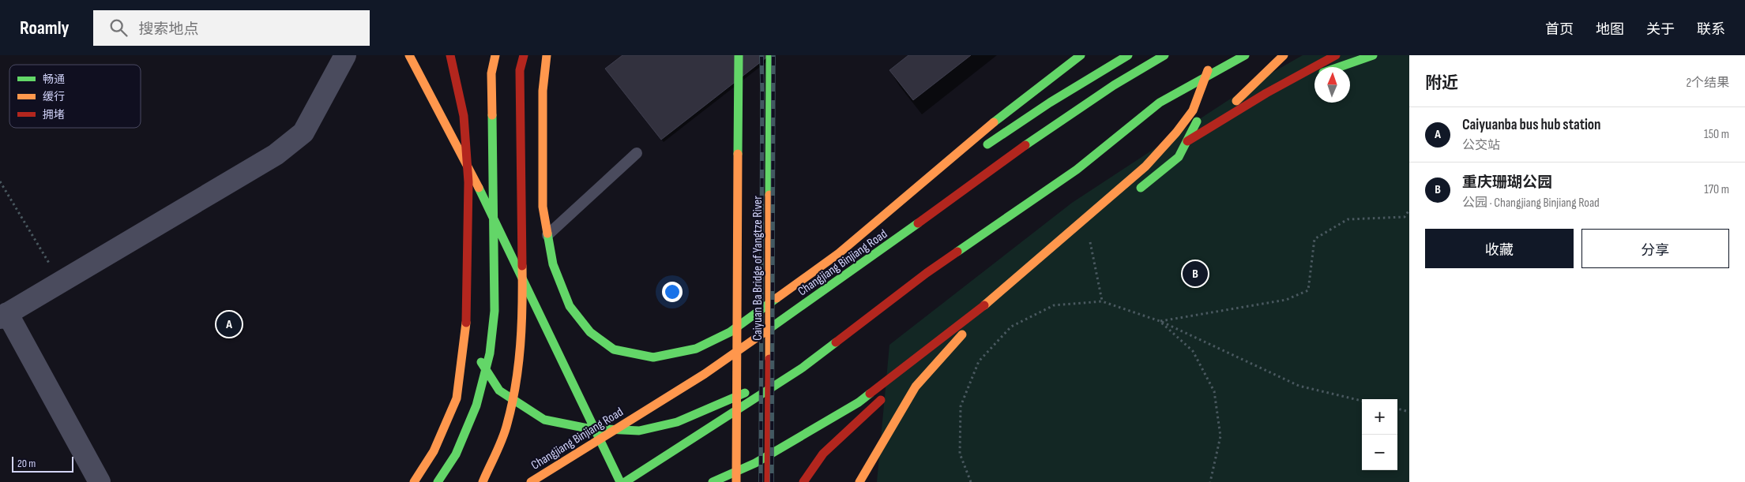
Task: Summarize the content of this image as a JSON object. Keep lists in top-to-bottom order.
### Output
{
  "streets": {
    "main road": ["Changjiang Binjiang Road", "Caiyuan Ba Bridge of Yangtze River"]
  },
  "legend": ["畅通", "缓行", "拥堵"],
  "scale_bar": "20 m",
  "north": "top",
  "page": {
    "header": "Roamly",
    "search": "搜索地点",
    "nav": [
      "首页",
      "地图",
      "关于",
      "联系"
    ],
    "heading": ["附近", "2个结果"],
    "list": [
      {
        "mark": "A",
        "name": "Caiyuanba bus hub station",
        "note": "公交站",
        "value": "150 m"
      },
      {
        "mark": "B",
        "name": "重庆珊瑚公园",
        "note": "公园 · Changjiang Binjiang Road",
        "value": "170 m"
      }
    ],
    "buttons": ["收藏", "分享"],
    "pins": ["B", "A"],
    "map_buttons": ["+", "−"],
    "scale": "20 m"
  }
}
